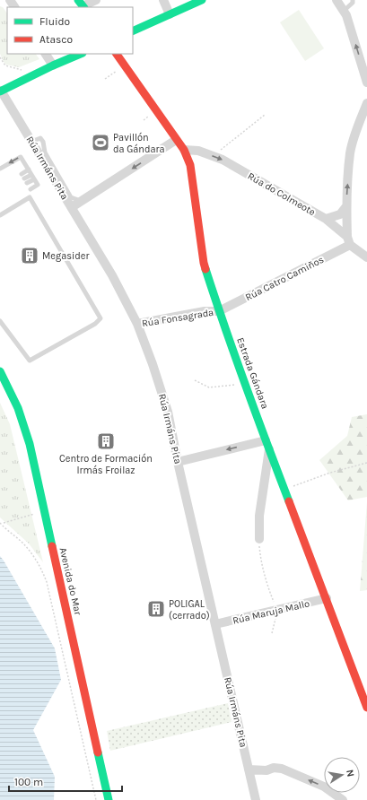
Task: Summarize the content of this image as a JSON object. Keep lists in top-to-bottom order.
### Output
{
  "streets": {
    "street": [
      "Rúa Irmáns Pita",
      "Rúa do Colmeote",
      "Rúa Catro Camiños",
      "Rúa Fonsagrada",
      "Estrada Gándara",
      "Avenida do Mar",
      "Rúa Maruja Mallo"
    ]
  },
  "crossings": [
    ["Rúa Irmáns Pita", "Rúa Fonsagrada"],
    ["Rúa Irmáns Pita", "Rúa Maruja Mallo"],
    ["Rúa do Colmeote", "Rúa Catro Camiños"],
    ["Rúa do Colmeote", "Estrada Gándara"],
    ["Rúa Catro Camiños", "Rúa Fonsagrada"],
    ["Rúa Catro Camiños", "Estrada Gándara"],
    ["Rúa Fonsagrada", "Estrada Gándara"],
    ["Estrada Gándara", "Rúa Maruja Mallo"]
  ],
  "one_way": ["Rúa do Colmeote"],
  "places": {
    "sports": ["Pavillón da Gándara"],
    "building": ["Megasider", "Centro de Formación Irmás Froilaz", "POLIGAL (cerrado)"]
  },
  "legend": ["Fluido", "Atasco"],
  "scale_bar": "100 m",
  "north": "right"
}
